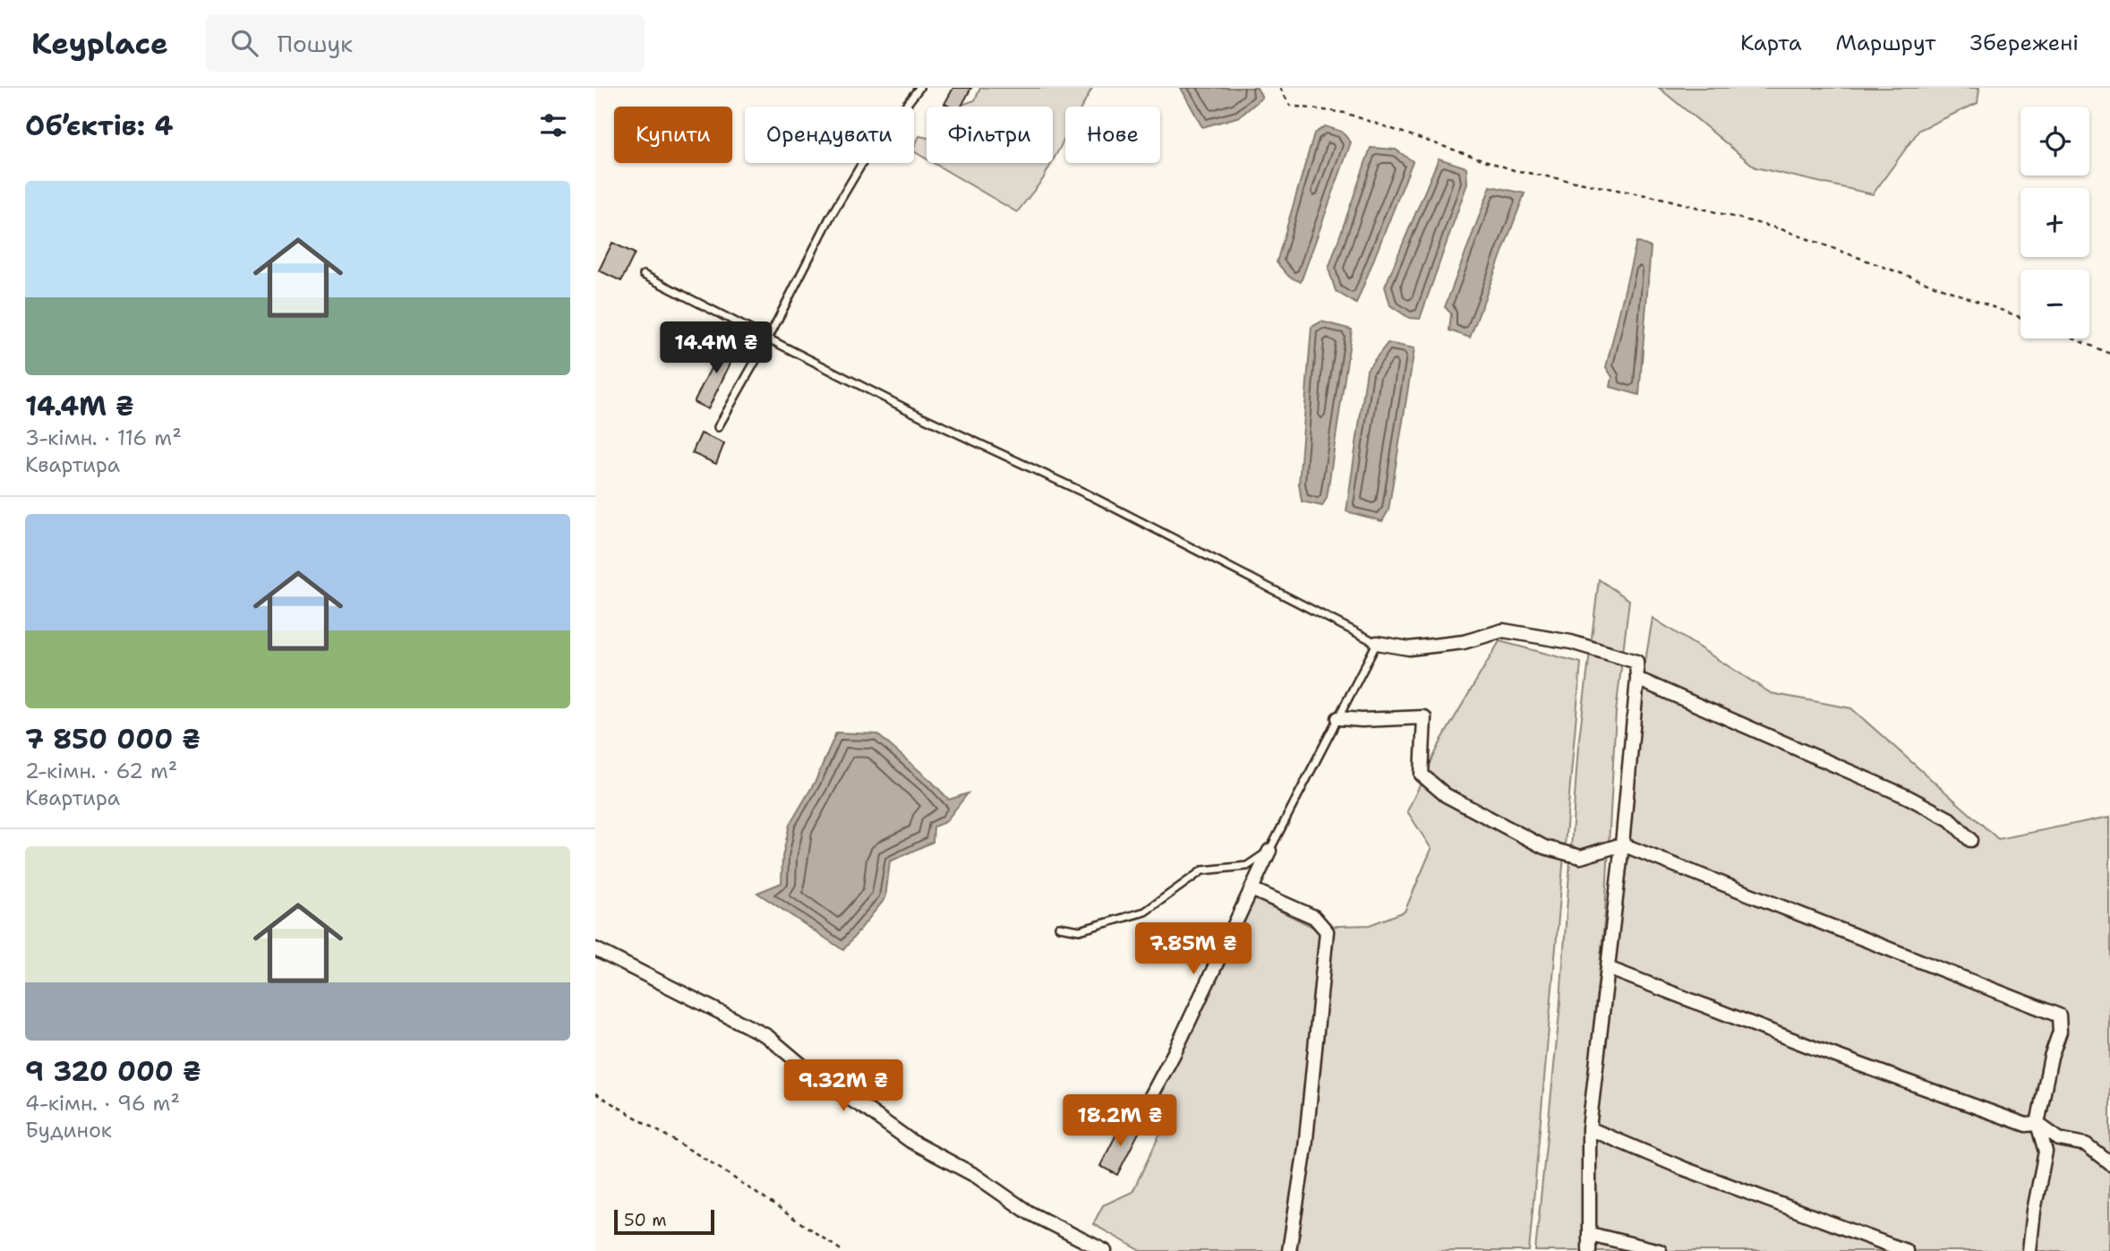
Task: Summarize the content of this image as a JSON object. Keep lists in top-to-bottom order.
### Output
{
  "scale_bar": "50 m",
  "page": {
    "header": "Keyplace",
    "search": "Пошук",
    "nav": ["Карта", "Маршрут", "Збережені"],
    "heading": "Об’єктів: 4",
    "map_buttons": ["+", "−"],
    "chip": [
      "Купити",
      "Орендувати",
      "Фільтри",
      "Нове"
    ],
    "list": [
      {
        "name": "14.4M ₴",
        "note": "3-кімн. · 116 m² · Квартира"
      },
      {
        "name": "7 850 000 ₴",
        "note": "2-кімн. · 62 m² · Квартира"
      },
      {
        "name": "9 320 000 ₴",
        "note": "4-кімн. · 96 m² · Будинок"
      }
    ],
    "price": [
      "14.4M ₴",
      "7.85M ₴",
      "9.32M ₴",
      "18.2M ₴"
    ],
    "scale": "50 m"
  }
}
